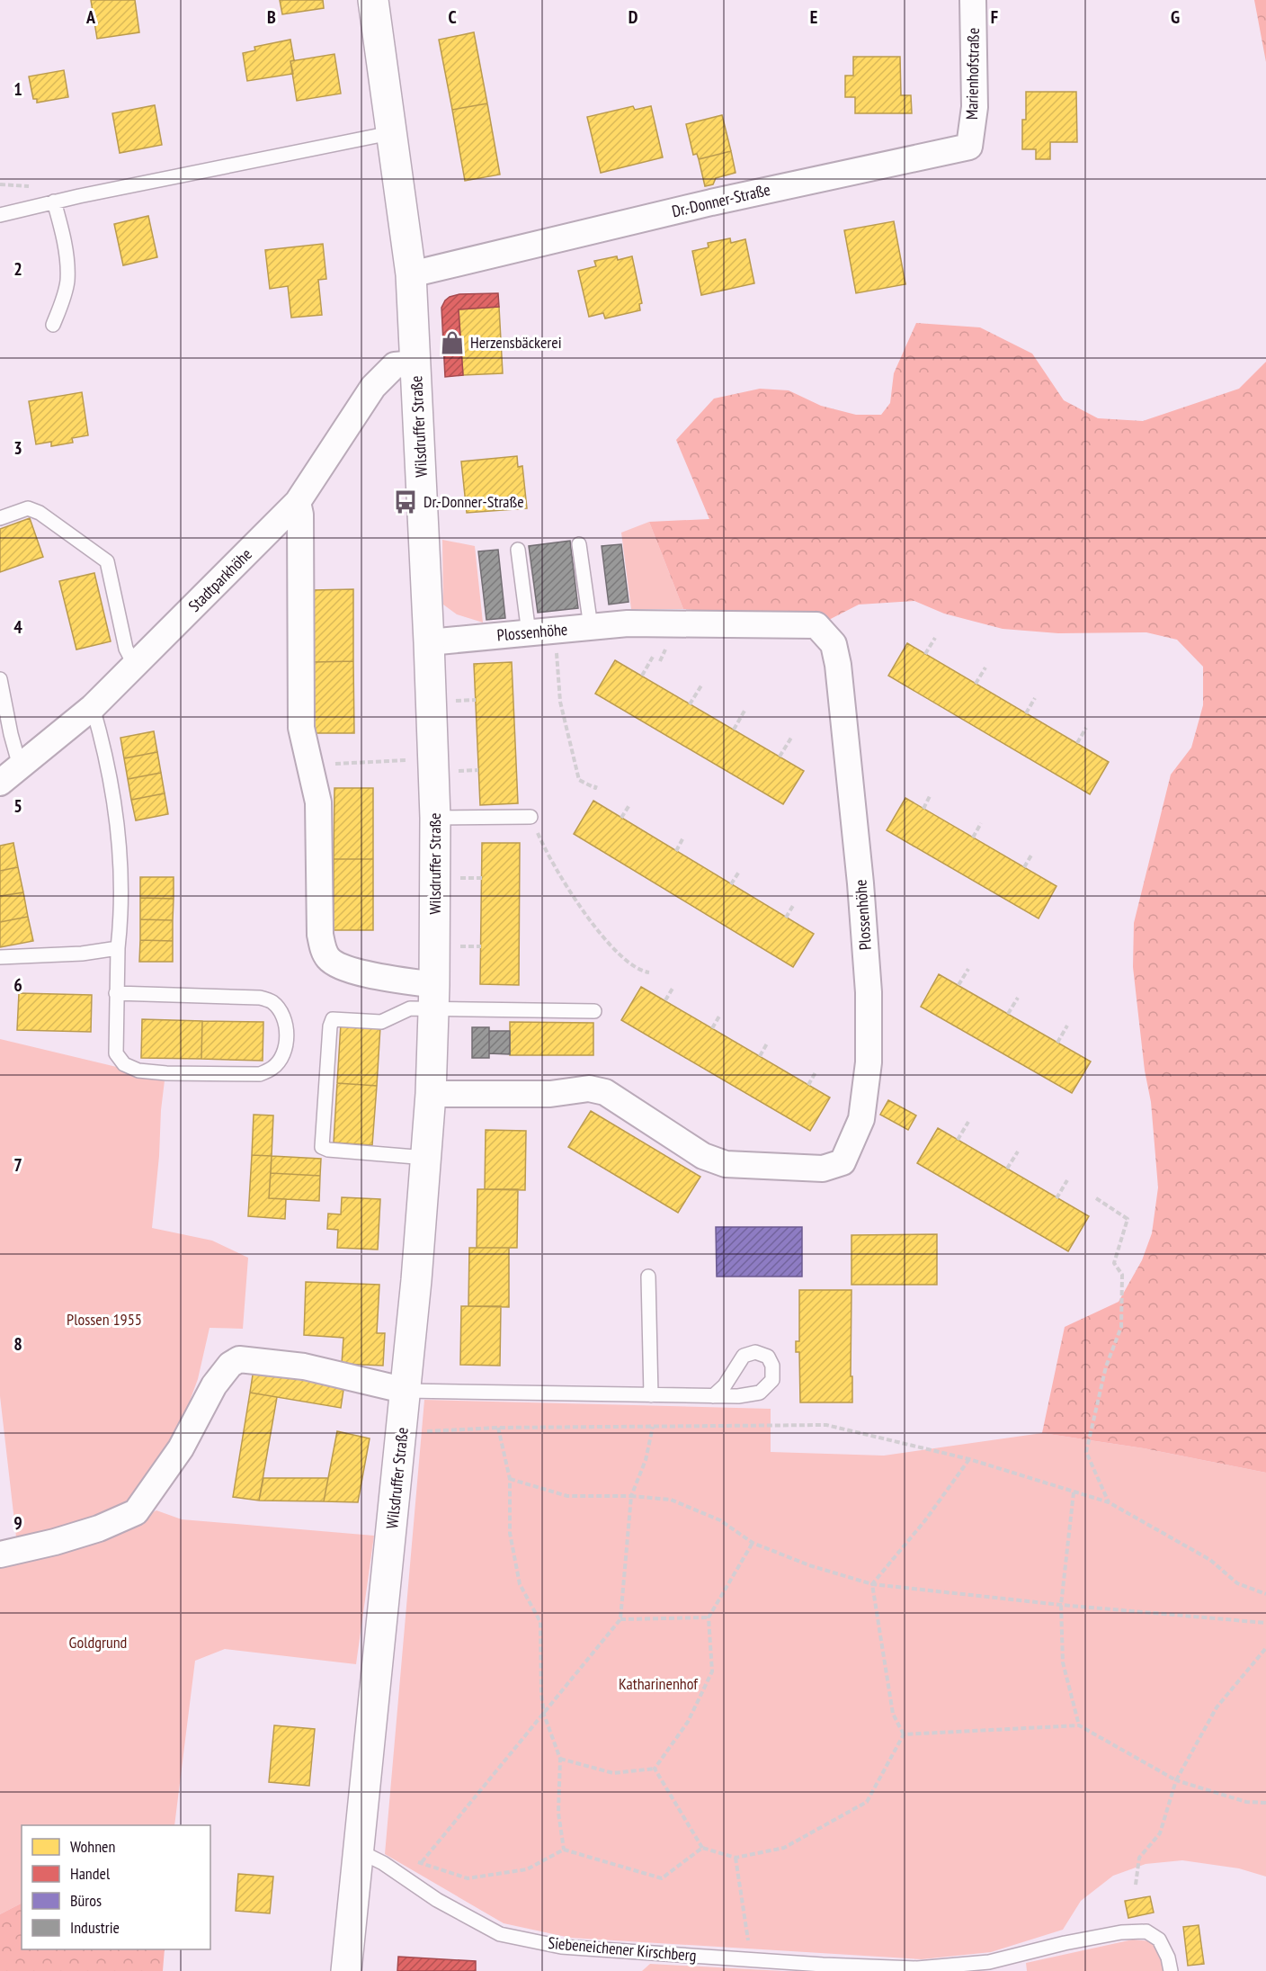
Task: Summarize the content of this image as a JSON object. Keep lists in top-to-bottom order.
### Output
{
  "streets": {
    "main road": ["Wilsdruffer Straße"],
    "street": [
      "Marienhofstraße",
      "Dr.-Donner-Straße",
      "Stadtparkhöhe",
      "Plossenhöhe"
    ],
    "lane": ["Siebeneichener Kirschberg"]
  },
  "crossings": [
    ["Marienhofstraße", "Dr.-Donner-Straße"],
    ["Dr.-Donner-Straße", "Wilsdruffer Straße"],
    ["Wilsdruffer Straße", "Stadtparkhöhe"],
    ["Wilsdruffer Straße", "Plossenhöhe"],
    ["Wilsdruffer Straße", "Siebeneichener Kirschberg"]
  ],
  "parks": ["Plossen 1955", "Goldgrund", "Katharinenhof"],
  "places": {
    "shop": ["Herzensbäckerei"],
    "bus stop": ["Dr.-Donner-Straße"]
  },
  "legend": [
    "Wohnen",
    "Handel",
    "Büros",
    "Industrie"
  ],
  "grid": {
    "columns": [
      "A",
      "B",
      "C",
      "D",
      "E",
      "F",
      "G"
    ],
    "rows": [
      "1",
      "2",
      "3",
      "4",
      "5",
      "6",
      "7",
      "8",
      "9"
    ]
  }
}
